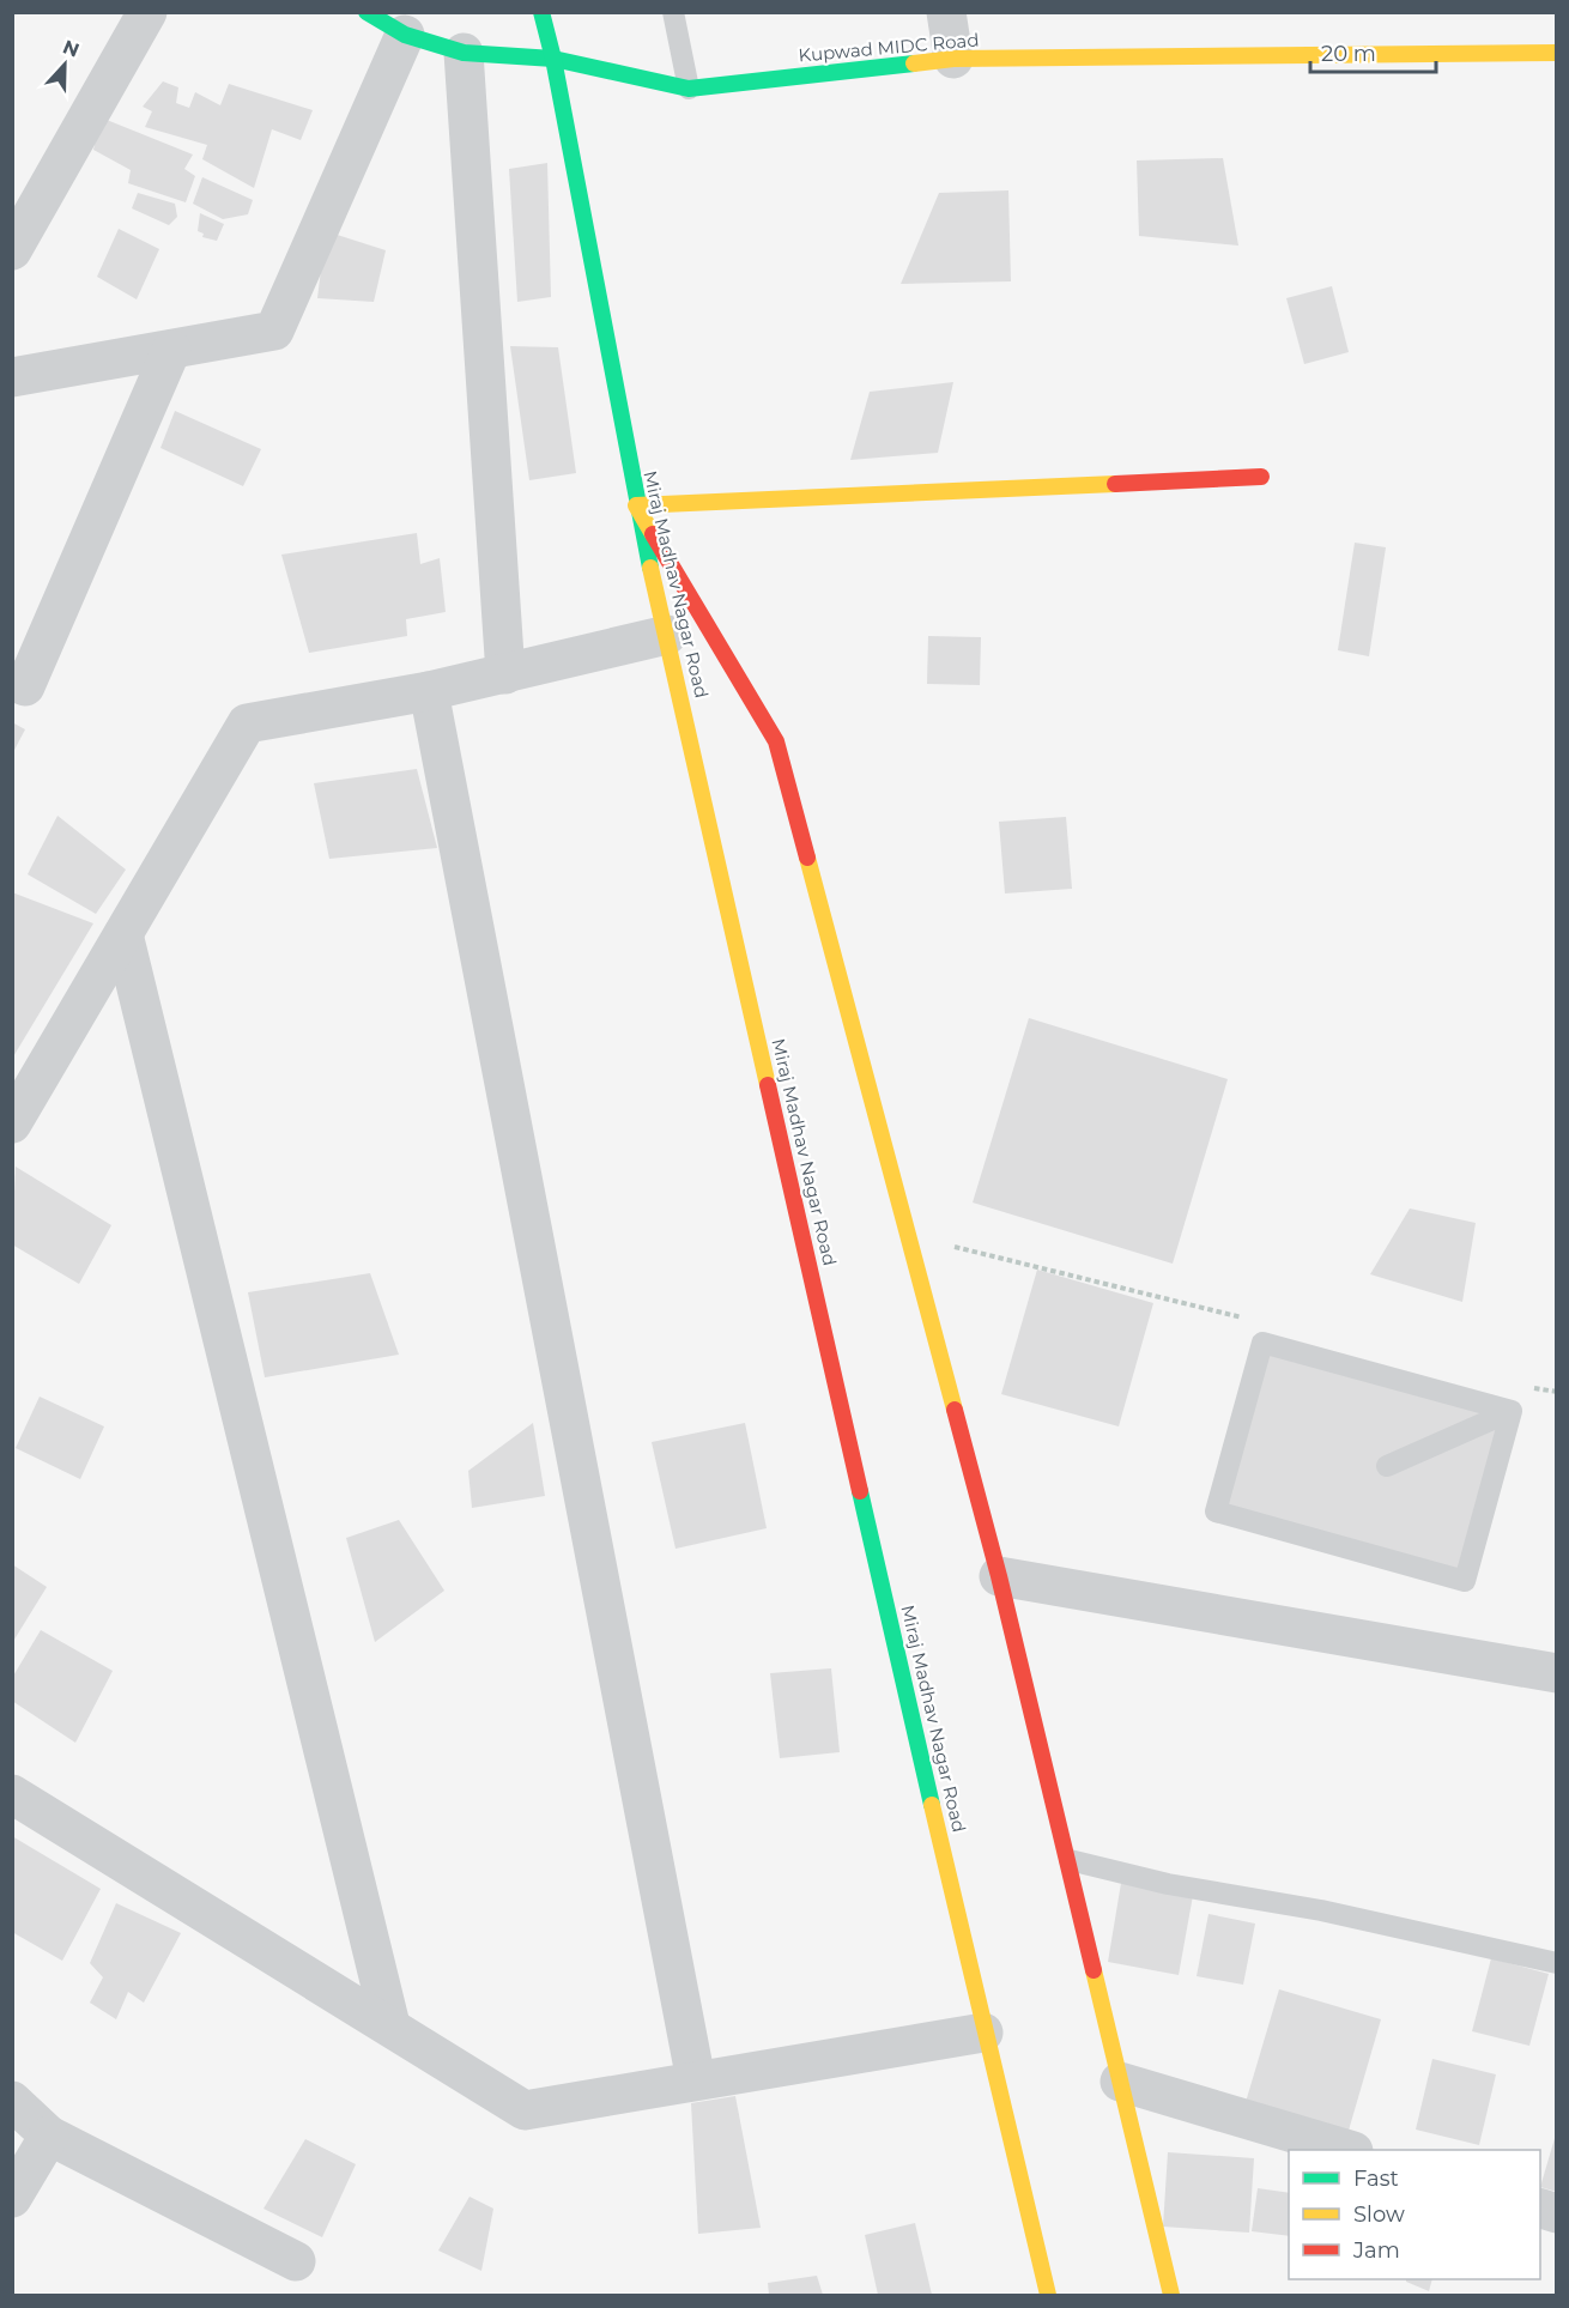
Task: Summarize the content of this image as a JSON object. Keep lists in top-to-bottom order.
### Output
{
  "streets": {
    "street": ["Kupwad MIDC Road", "Miraj Madhav Nagar Road"]
  },
  "crossings": [
    ["Kupwad MIDC Road", "Miraj Madhav Nagar Road"]
  ],
  "legend": ["Fast", "Slow", "Jam"],
  "scale_bar": "20 m",
  "north": "top"
}
